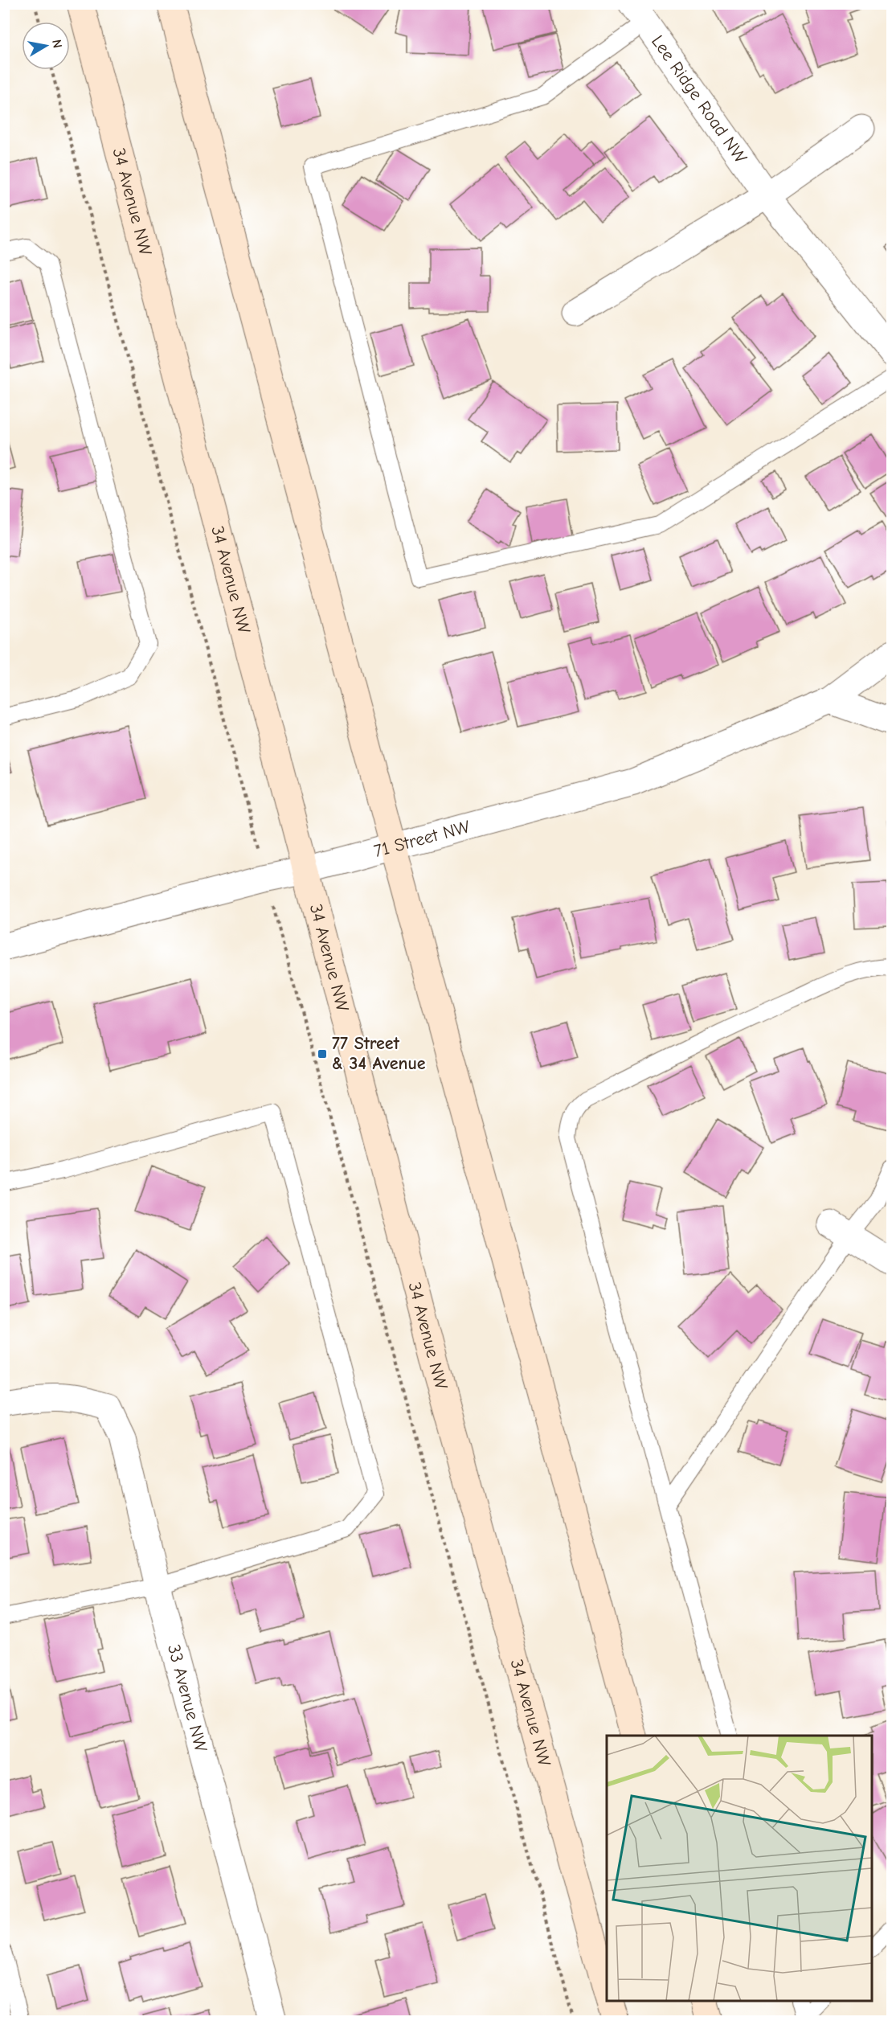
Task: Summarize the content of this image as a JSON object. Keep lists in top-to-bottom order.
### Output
{
  "streets": {
    "main road": ["34 Avenue NW"],
    "street": ["Lee Ridge Road NW", "71 Street NW", "33 Avenue NW"]
  },
  "crossings": [
    ["34 Avenue NW", "71 Street NW"]
  ],
  "places": {
    "transit": ["77 Street & 34 Avenue"]
  },
  "north": "right"
}
